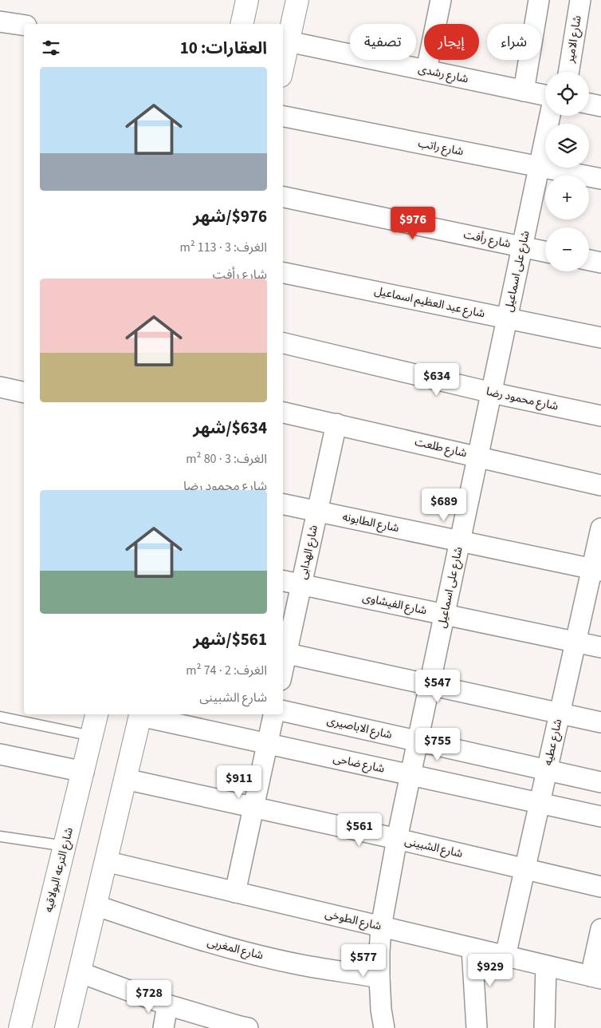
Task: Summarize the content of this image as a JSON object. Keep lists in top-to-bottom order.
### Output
{
  "streets": {
    "street": [
      "شارع الامير",
      "شارع رشدى",
      "شارع راتب",
      "شارع رأفت",
      "شارع على اسماعيل",
      "شارع عبد العظيم اسماعيل",
      "شارع محمود رضا",
      "شارع طلعت",
      "شارع الطابونه",
      "شارع الهدابى",
      "شارع الفيشاوى",
      "شارع الاباصيرى",
      "شارع عطيه",
      "شارع ضاحى",
      "شارع الشبينى",
      "شارع الترعه البولاقيه",
      "شارع الطوخى",
      "شارع المغربى"
    ]
  },
  "crossings": [
    ["شارع راتب", "شارع على اسماعيل"],
    ["شارع رأفت", "شارع على اسماعيل"],
    ["شارع على اسماعيل", "شارع عبد العظيم اسماعيل"],
    ["شارع على اسماعيل", "شارع محمود رضا"],
    ["شارع على اسماعيل", "شارع طلعت"],
    ["شارع على اسماعيل", "شارع الطابونه"],
    ["شارع على اسماعيل", "شارع الفيشاوى"],
    ["شارع على اسماعيل", "شارع الاباصيرى"],
    ["شارع على اسماعيل", "شارع ضاحى"],
    ["شارع على اسماعيل", "شارع الشبينى"],
    ["شارع على اسماعيل", "شارع الطوخى"],
    ["شارع على اسماعيل", "شارع المغربى"],
    ["شارع طلعت", "شارع الهدابى"],
    ["شارع الطابونه", "شارع الهدابى"],
    ["شارع الطابونه", "شارع عطيه"],
    ["شارع الهدابى", "شارع الفيشاوى"],
    ["شارع الفيشاوى", "شارع عطيه"],
    ["شارع الاباصيرى", "شارع عطيه"],
    ["شارع عطيه", "شارع ضاحى"],
    ["شارع عطيه", "شارع الشبينى"],
    ["شارع عطيه", "شارع الطوخى"]
  ],
  "page": {
    "chip": ["شراء", "إيجار", "تصفية"],
    "heading": "العقارات: 10",
    "map_buttons": ["+", "−"],
    "list": [
      {
        "name": "$976/شهر",
        "note": "الغرف: 3 · 113 m² · شارع رأفت"
      },
      {
        "name": "$634/شهر",
        "note": "الغرف: 3 · 80 m² · شارع محمود رضا"
      },
      {
        "name": "$561/شهر",
        "note": "الغرف: 2 · 74 m² · شارع الشبينى"
      }
    ],
    "price": [
      "$976",
      "$634",
      "$689",
      "$547",
      "$755",
      "$911",
      "$561",
      "$577",
      "$929",
      "$728"
    ]
  }
}
